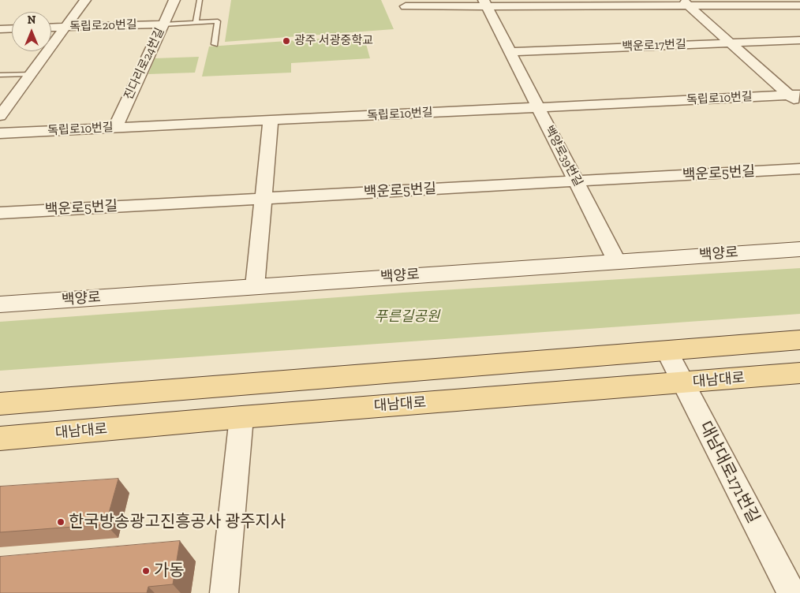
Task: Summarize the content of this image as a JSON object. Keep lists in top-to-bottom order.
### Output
{
  "streets": {
    "main road": ["대남대로"],
    "street": [
      "독립로20번길",
      "백운로17번길",
      "진다리로24번길",
      "독립로10번길",
      "백양로39번길",
      "백운로5번길",
      "백양로",
      "대남대로171번길"
    ]
  },
  "crossings": [
    ["독립로20번길", "진다리로24번길"],
    ["백운로17번길", "백양로39번길"],
    ["진다리로24번길", "독립로10번길"],
    ["독립로10번길", "백양로39번길"],
    ["백양로39번길", "백운로5번길"],
    ["백양로39번길", "백양로"],
    ["대남대로", "대남대로171번길"]
  ],
  "parks": ["푸른길공원"],
  "places": ["광주 서광중학교", "한국방송광고진흥공사 광주지사", "가동"],
  "north": "top"
}
